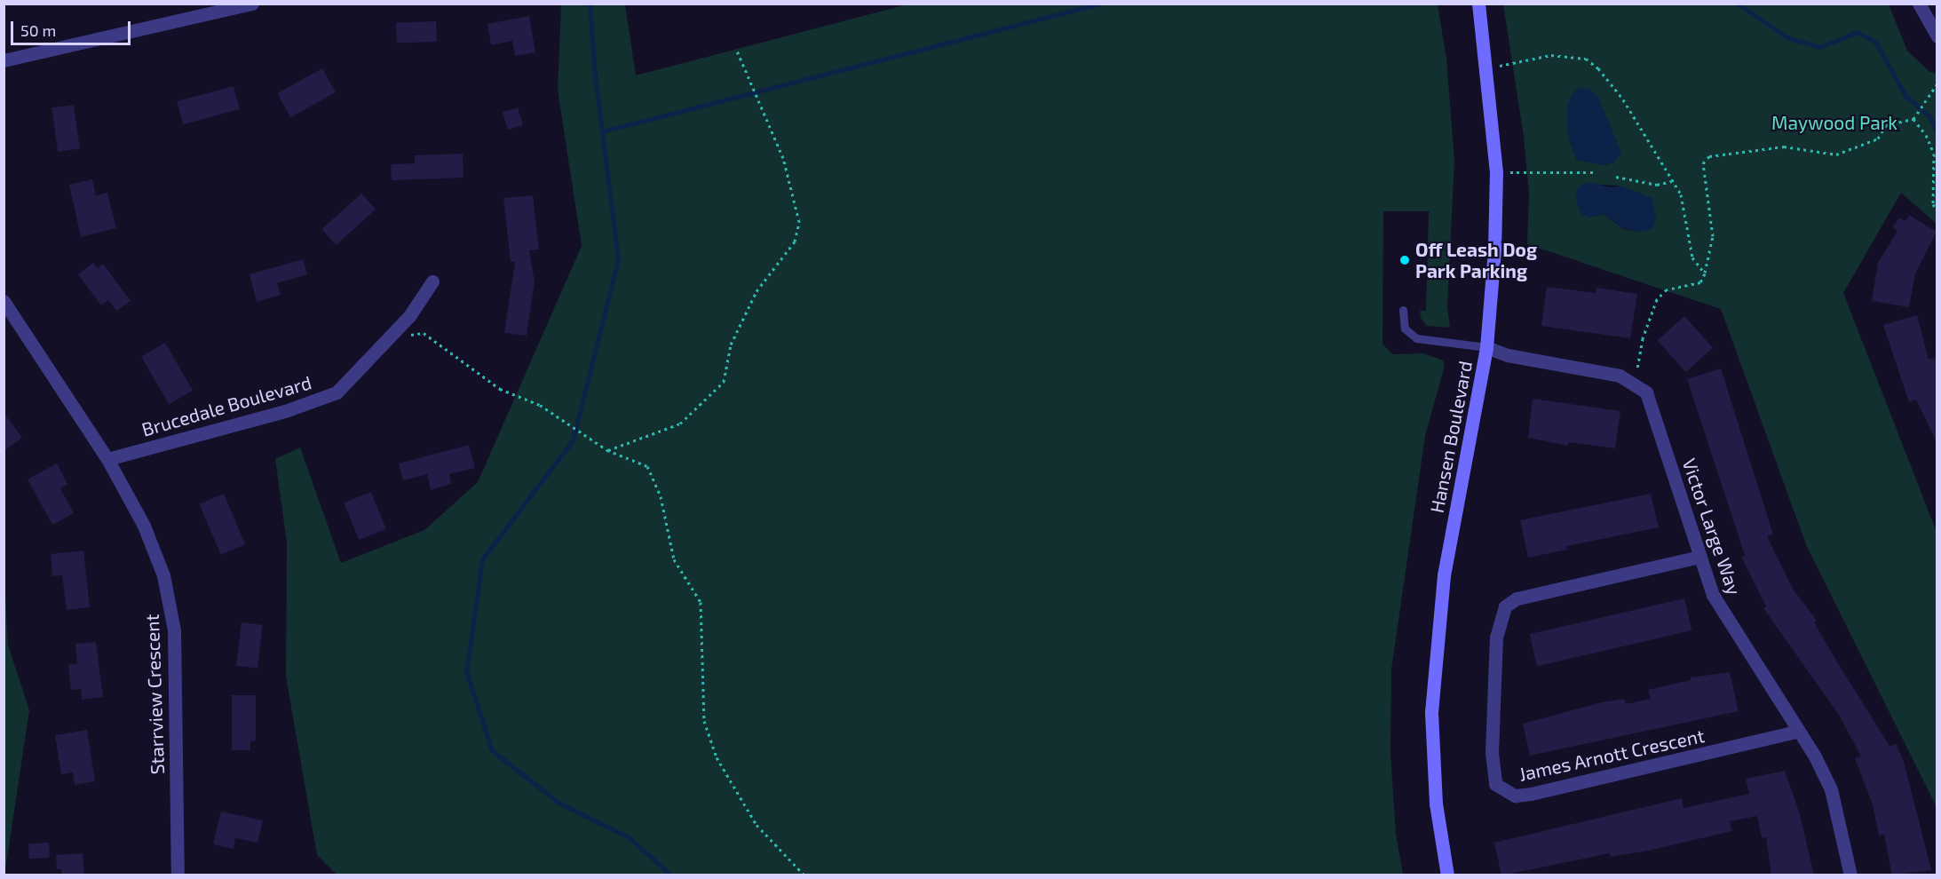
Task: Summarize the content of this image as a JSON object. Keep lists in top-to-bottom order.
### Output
{
  "streets": {
    "street": [
      "Brucedale Boulevard",
      "Hansen Boulevard",
      "Victor Large Way",
      "Starrview Crescent",
      "James Arnott Crescent"
    ]
  },
  "crossings": [
    ["Brucedale Boulevard", "Starrview Crescent"],
    ["Victor Large Way", "James Arnott Crescent"]
  ],
  "parks": ["Maywood Park"],
  "places": ["Off Leash Dog Park Parking"],
  "scale_bar": "50 m"
}
